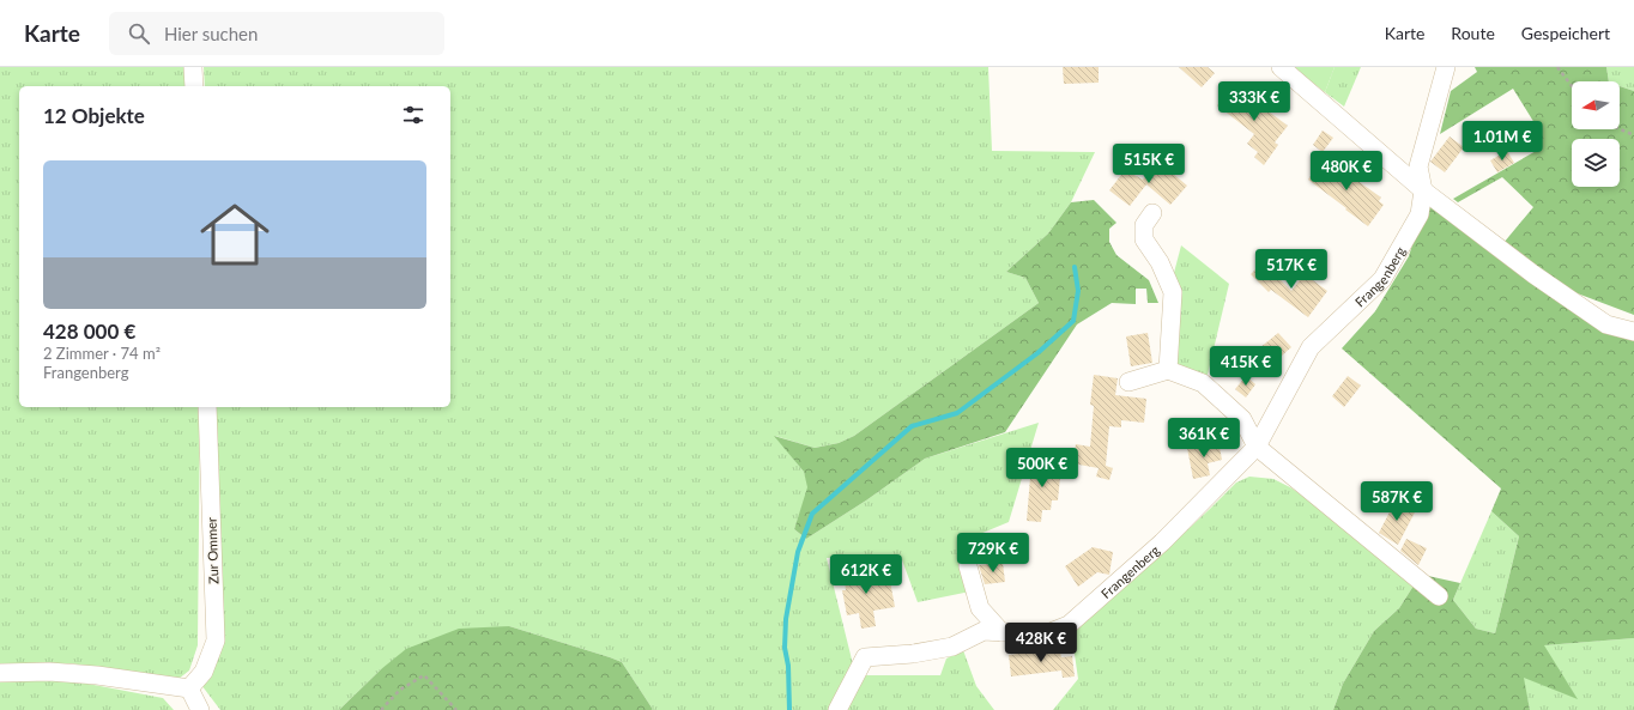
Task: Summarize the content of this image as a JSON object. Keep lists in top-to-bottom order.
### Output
{
  "streets": {
    "street": ["Frangenberg", "Zur Ommer"]
  },
  "north": "left",
  "page": {
    "header": "Karte",
    "search": "Hier suchen",
    "nav": ["Karte", "Route", "Gespeichert"],
    "price": [
      "333K €",
      "1.01M €",
      "515K €",
      "480K €",
      "517K €",
      "415K €",
      "361K €",
      "500K €",
      "587K €",
      "729K €",
      "612K €",
      "428K €"
    ],
    "heading": "12 Objekte",
    "list": [
      {
        "name": "428 000 €",
        "note": "2 Zimmer · 74 m² · Frangenberg"
      }
    ]
  }
}
